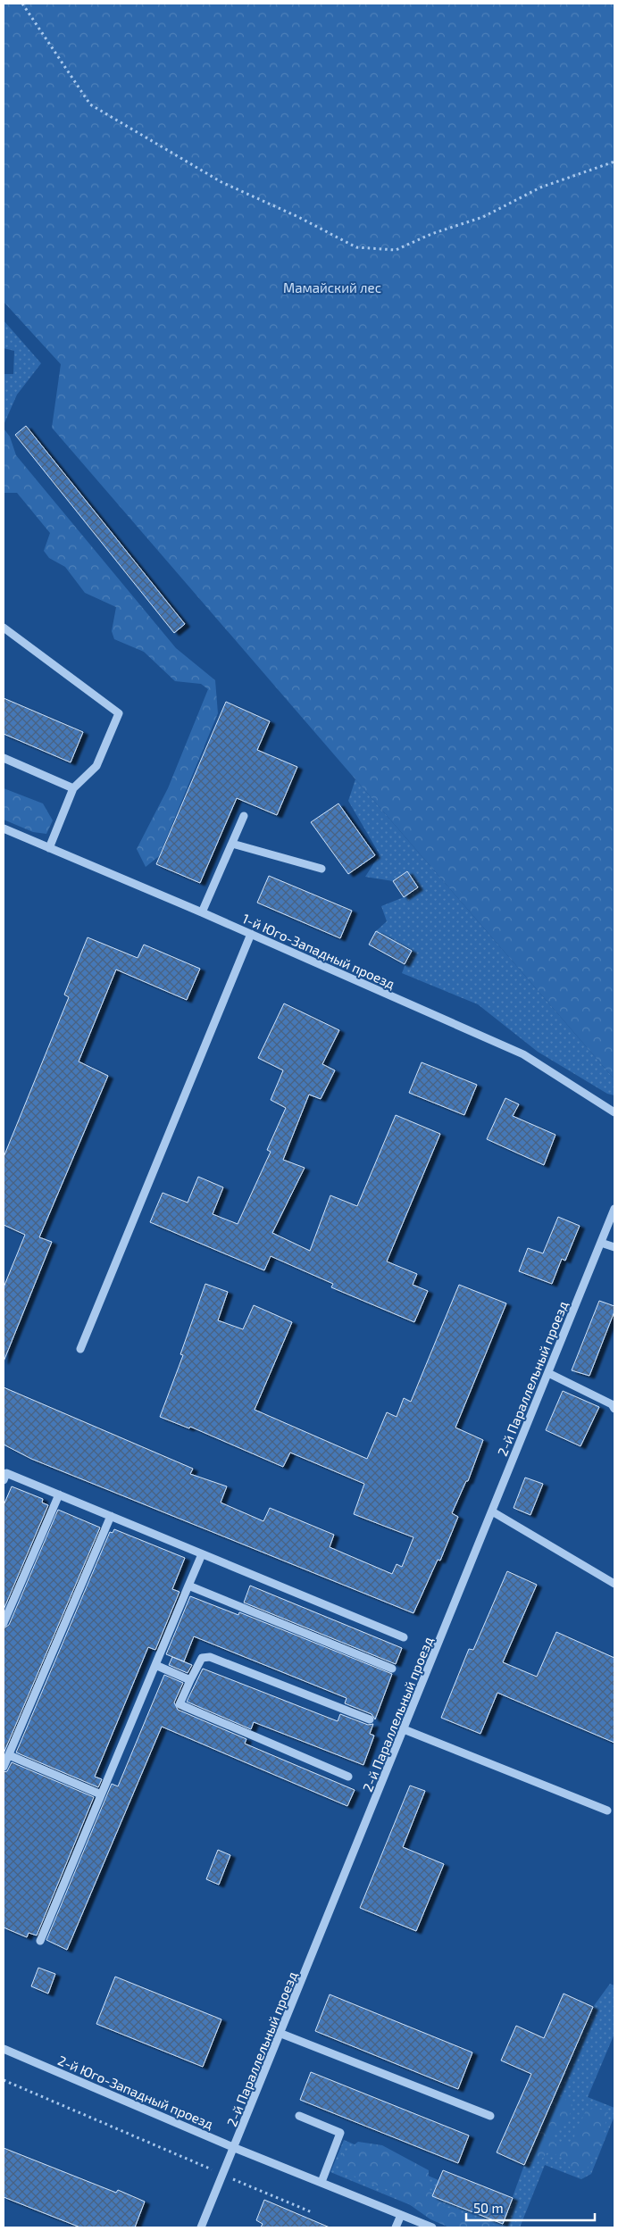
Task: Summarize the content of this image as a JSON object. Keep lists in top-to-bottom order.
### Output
{
  "streets": {
    "street": ["1-й Юго-Западный проезд", "2-й Параллельный проезд", "2-й Юго-Западный проезд"]
  },
  "crossings": [
    ["2-й Параллельный проезд", "2-й Юго-Западный проезд"]
  ],
  "parks": ["Мамайский лес"],
  "scale_bar": "50 m"
}
